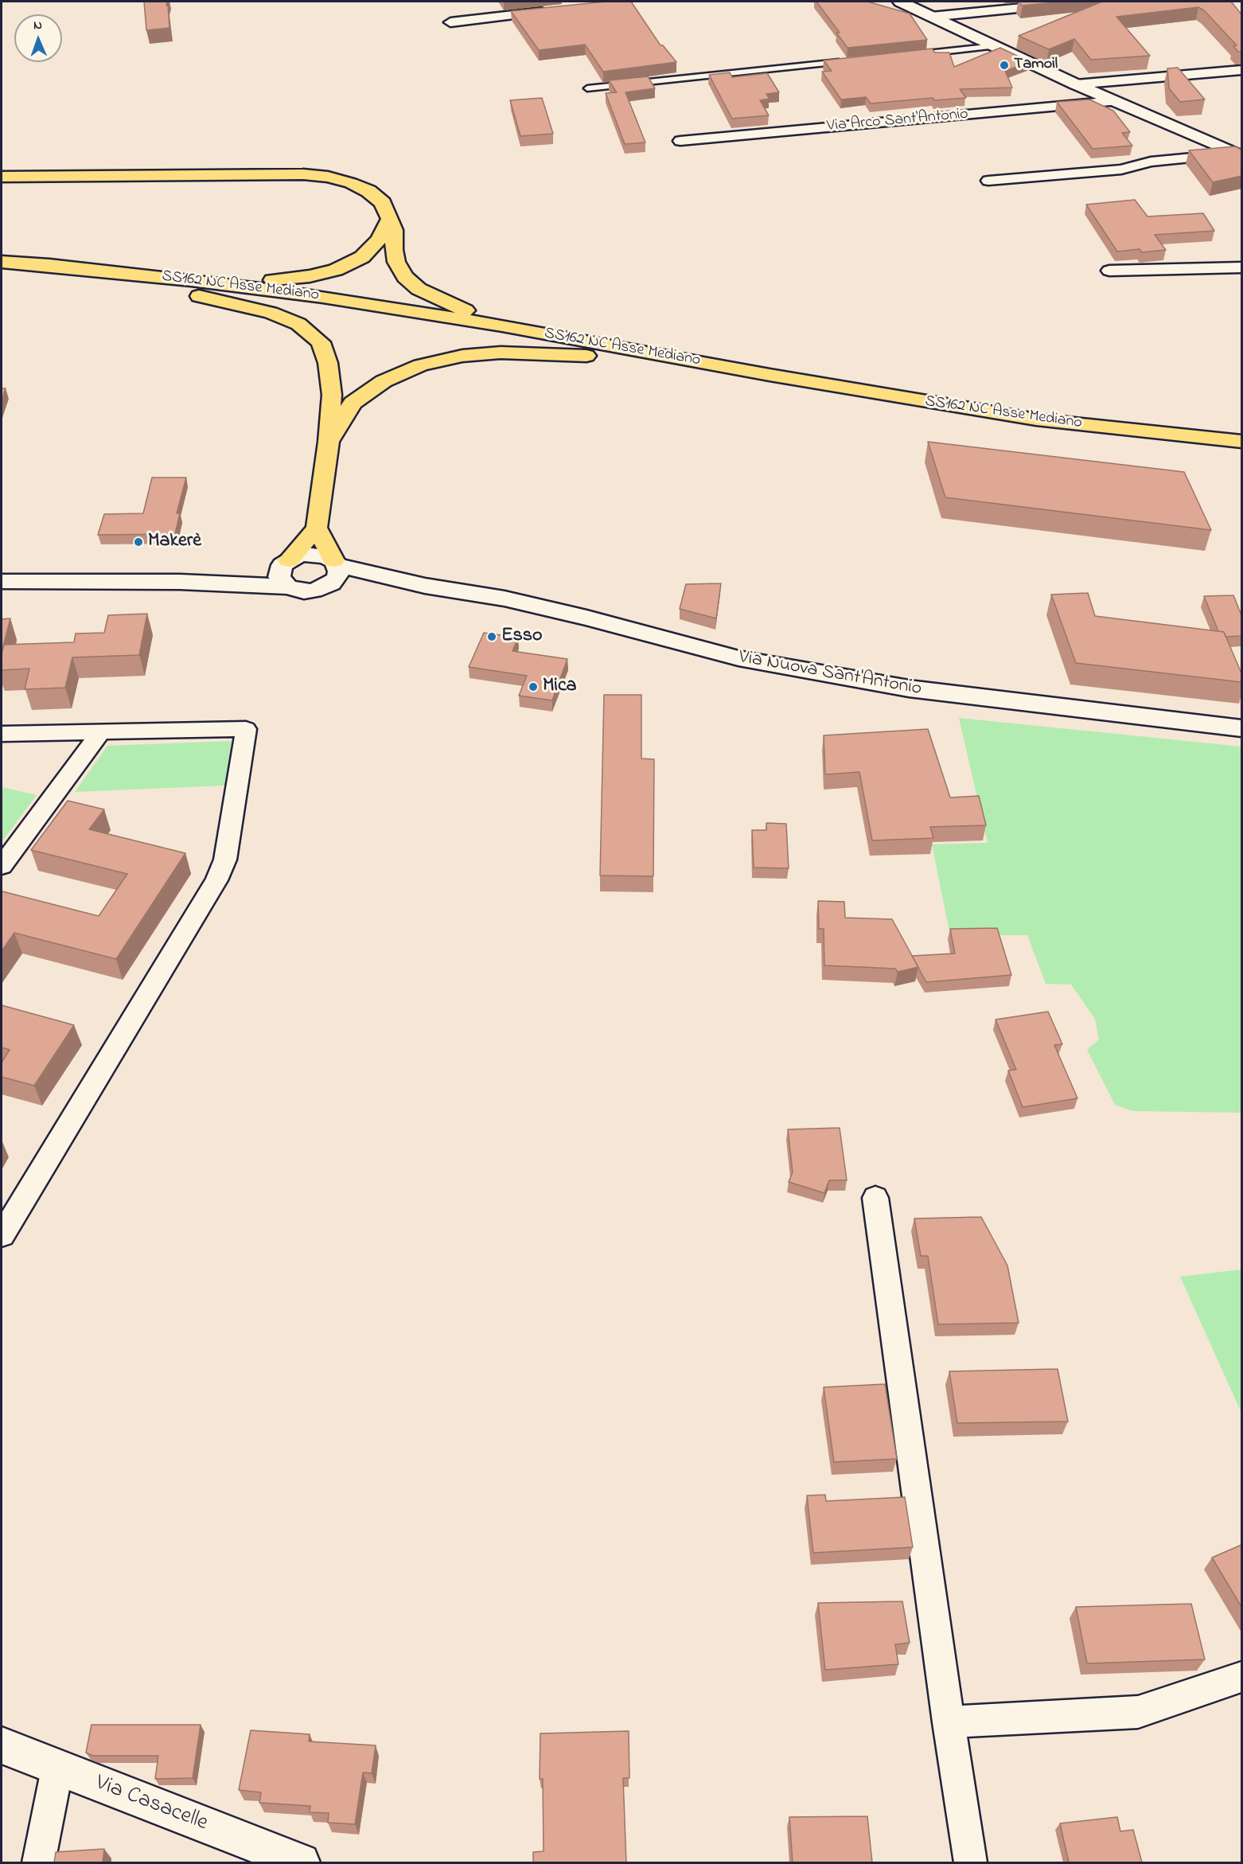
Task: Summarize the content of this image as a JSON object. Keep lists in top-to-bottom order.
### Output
{
  "streets": {
    "highway": ["SS162 NC Asse Mediano"],
    "street": ["Via Arco Sant'Antonio", "Via Nuova Sant'Antonio", "Via Casacelle"]
  },
  "places": [
    "Tamoil",
    "Makerè",
    "Esso",
    "Mica"
  ],
  "north": "top"
}
